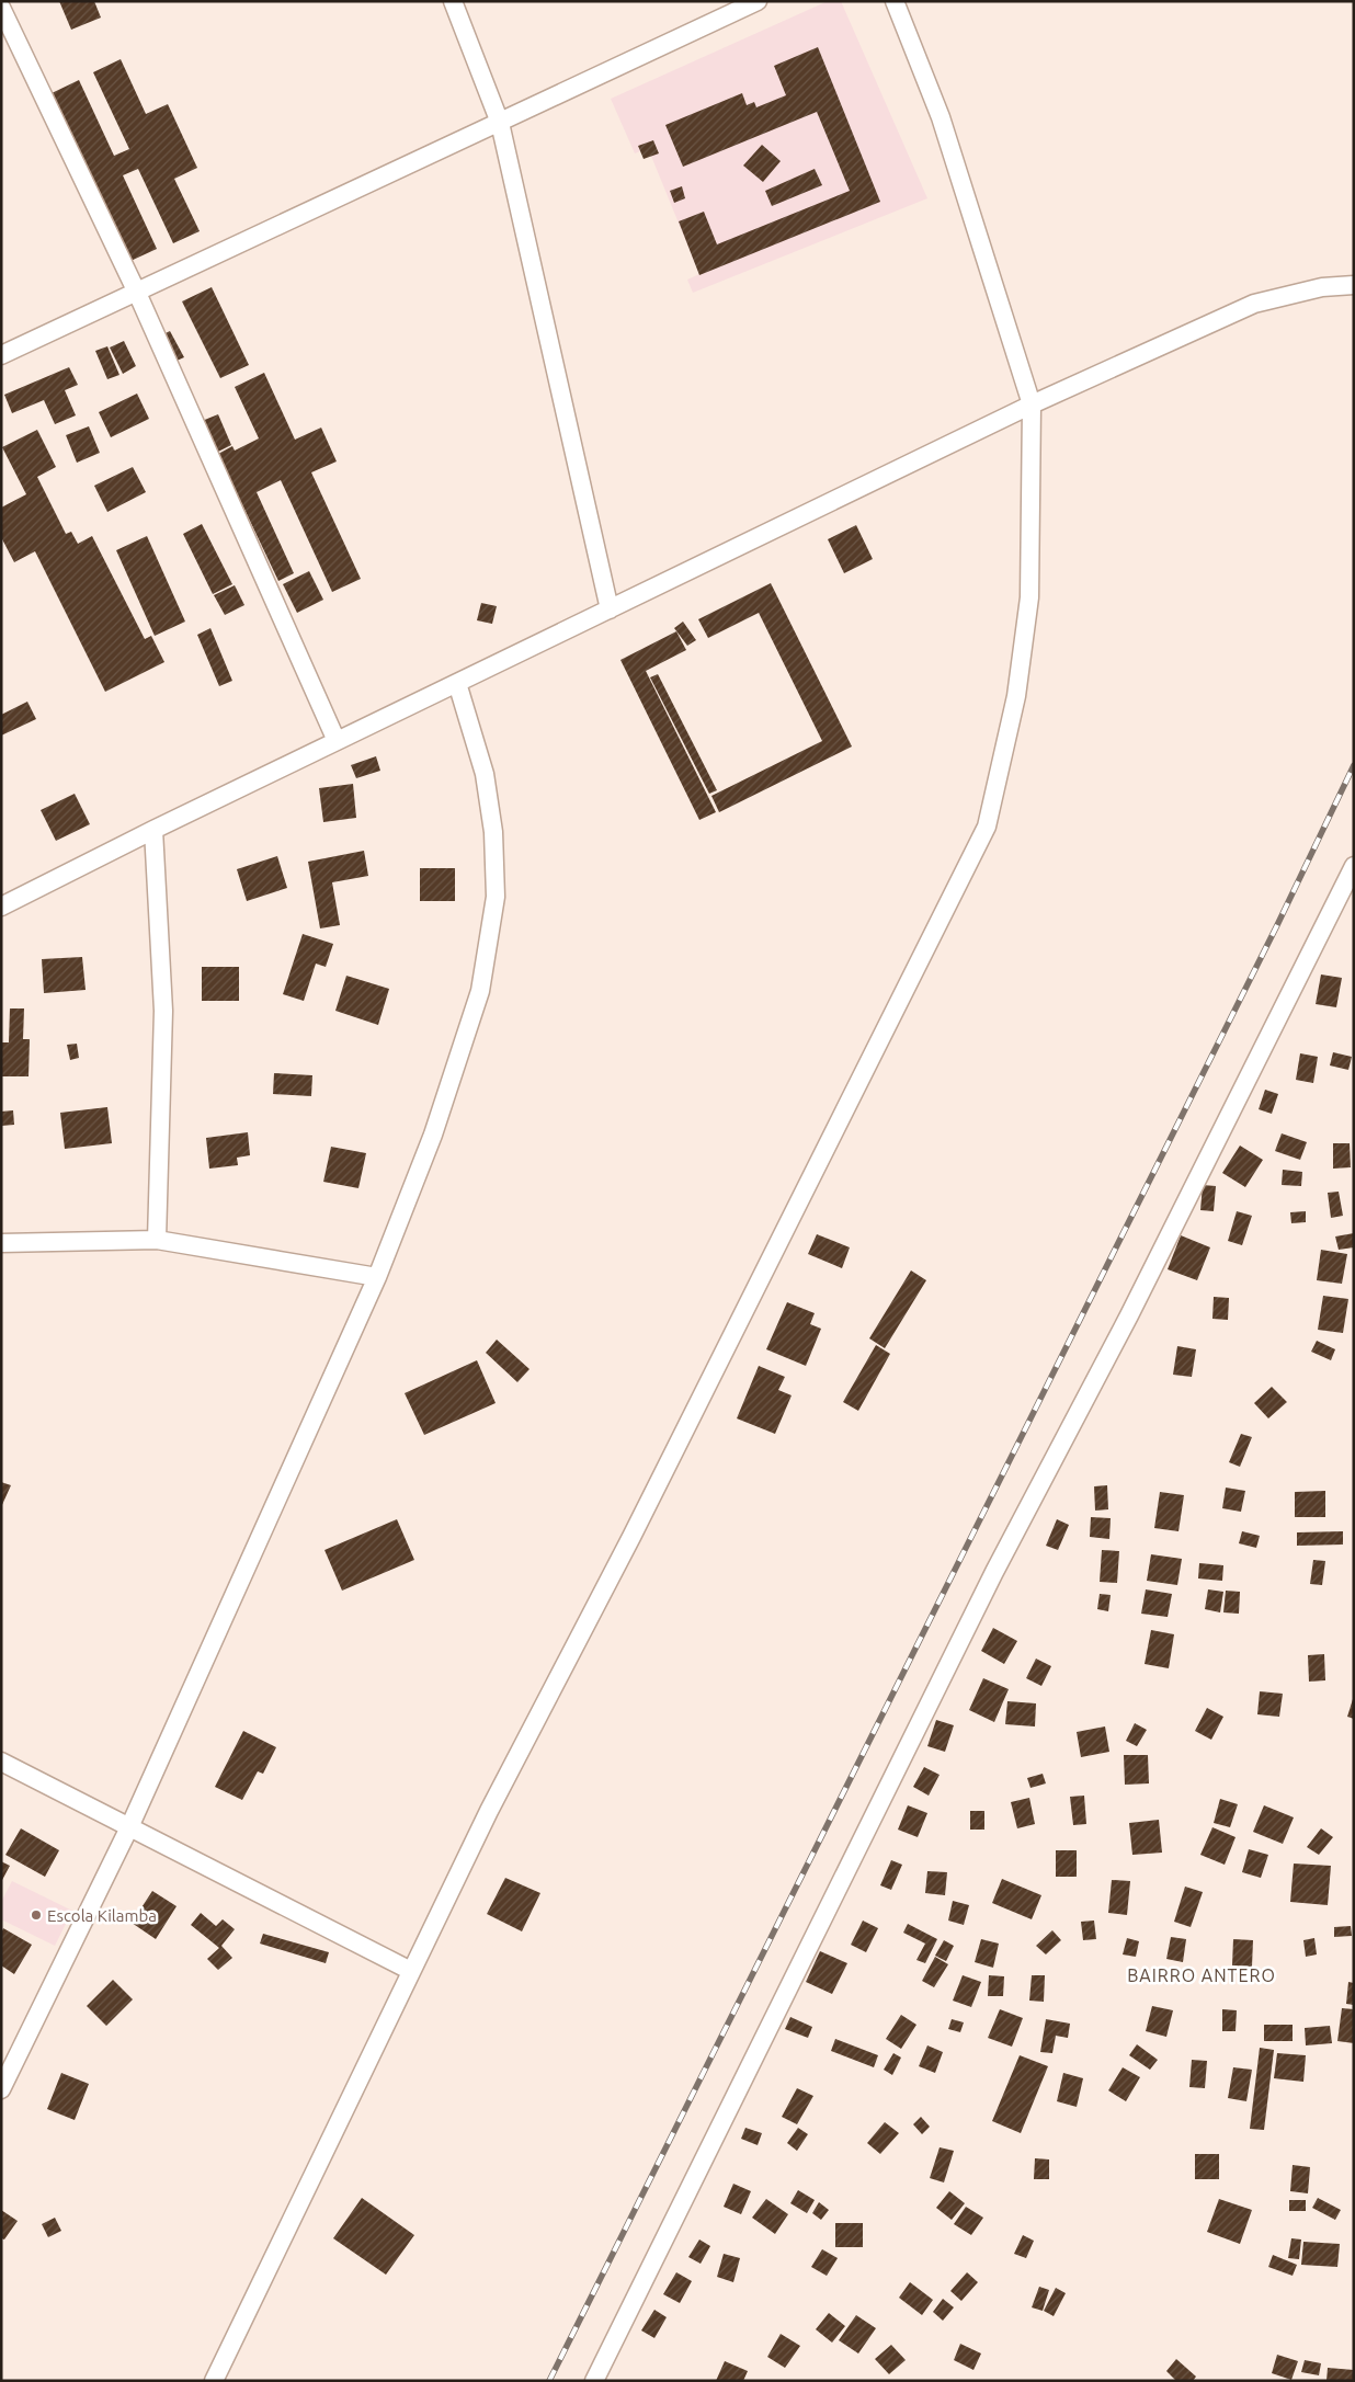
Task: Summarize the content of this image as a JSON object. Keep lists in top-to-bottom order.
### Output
{
  "districts": ["BAIRRO ANTERO"],
  "places": ["Escola Kilamba"]
}
